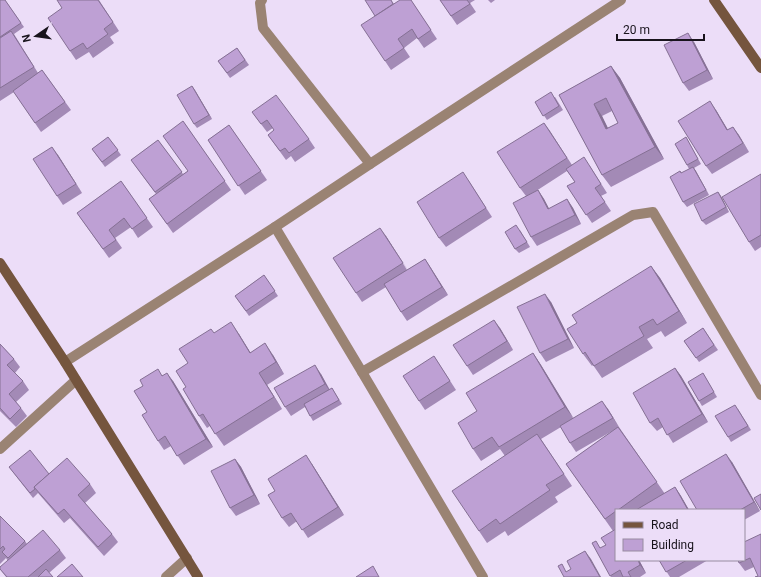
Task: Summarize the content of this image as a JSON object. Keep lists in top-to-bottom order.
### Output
{
  "legend": ["Road", "Building"],
  "scale_bar": "20 m",
  "north": "left"
}
